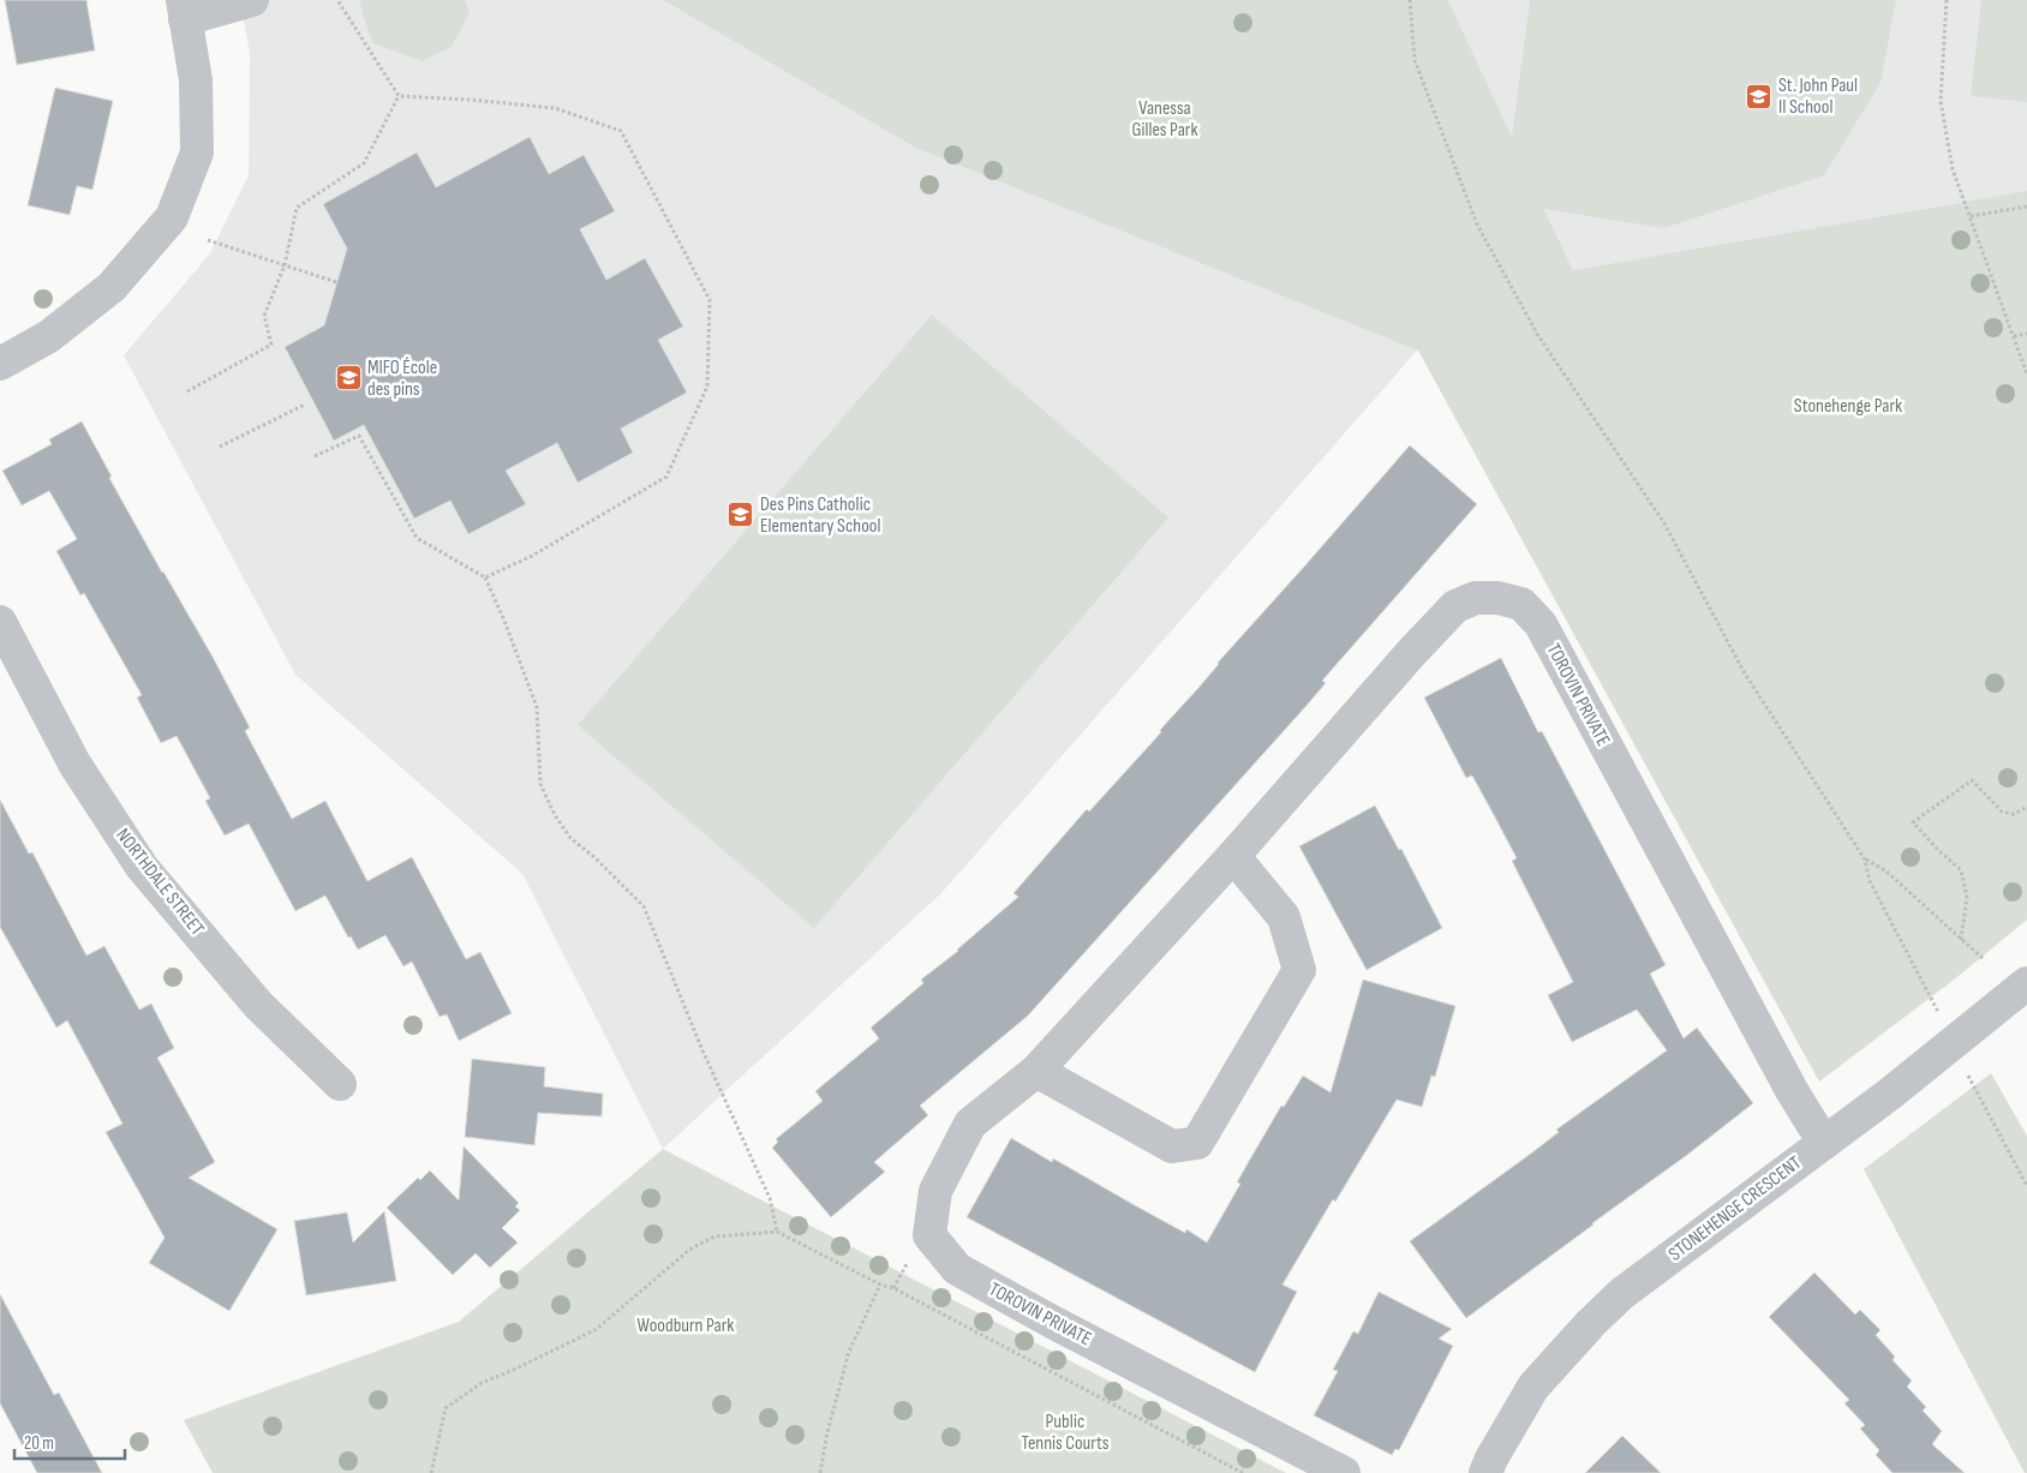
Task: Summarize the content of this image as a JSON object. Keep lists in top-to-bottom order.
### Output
{
  "streets": {
    "street": ["TOROVIN PRIVATE", "NORTHDALE STREET", "STONEHENGE CRESCENT"]
  },
  "crossings": [
    ["TOROVIN PRIVATE", "STONEHENGE CRESCENT"]
  ],
  "parks": [
    "Vanessa Gilles Park",
    "Stonehenge Park",
    "Woodburn Park",
    "Public Tennis Courts"
  ],
  "places": {
    "school or university": ["St. John Paul II School", "MIFO École des pins", "Des Pins Catholic Elementary School"]
  },
  "scale_bar": "20 m"
}
